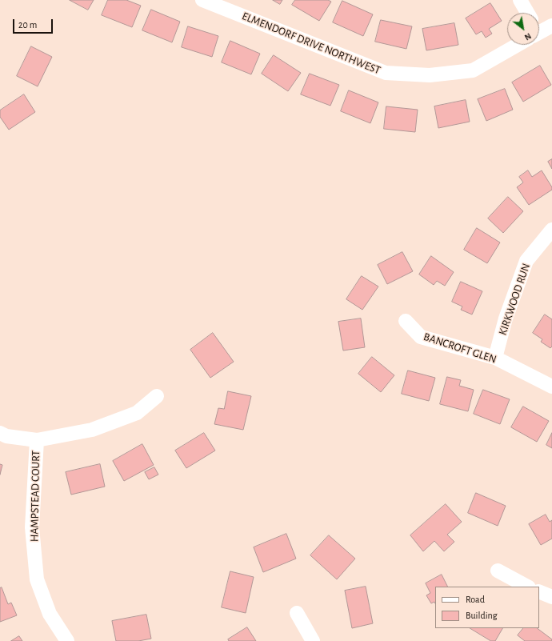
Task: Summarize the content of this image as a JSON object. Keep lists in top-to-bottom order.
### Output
{
  "streets": {
    "street": [
      "ELMENDORF DRIVE NORTHWEST",
      "KIRKWOOD RUN",
      "BANCROFT GLEN",
      "HAMPSTEAD COURT"
    ]
  },
  "crossings": [
    ["KIRKWOOD RUN", "BANCROFT GLEN"]
  ],
  "legend": ["Road", "Building"],
  "scale_bar": "20 m",
  "north": "bottom right"
}
